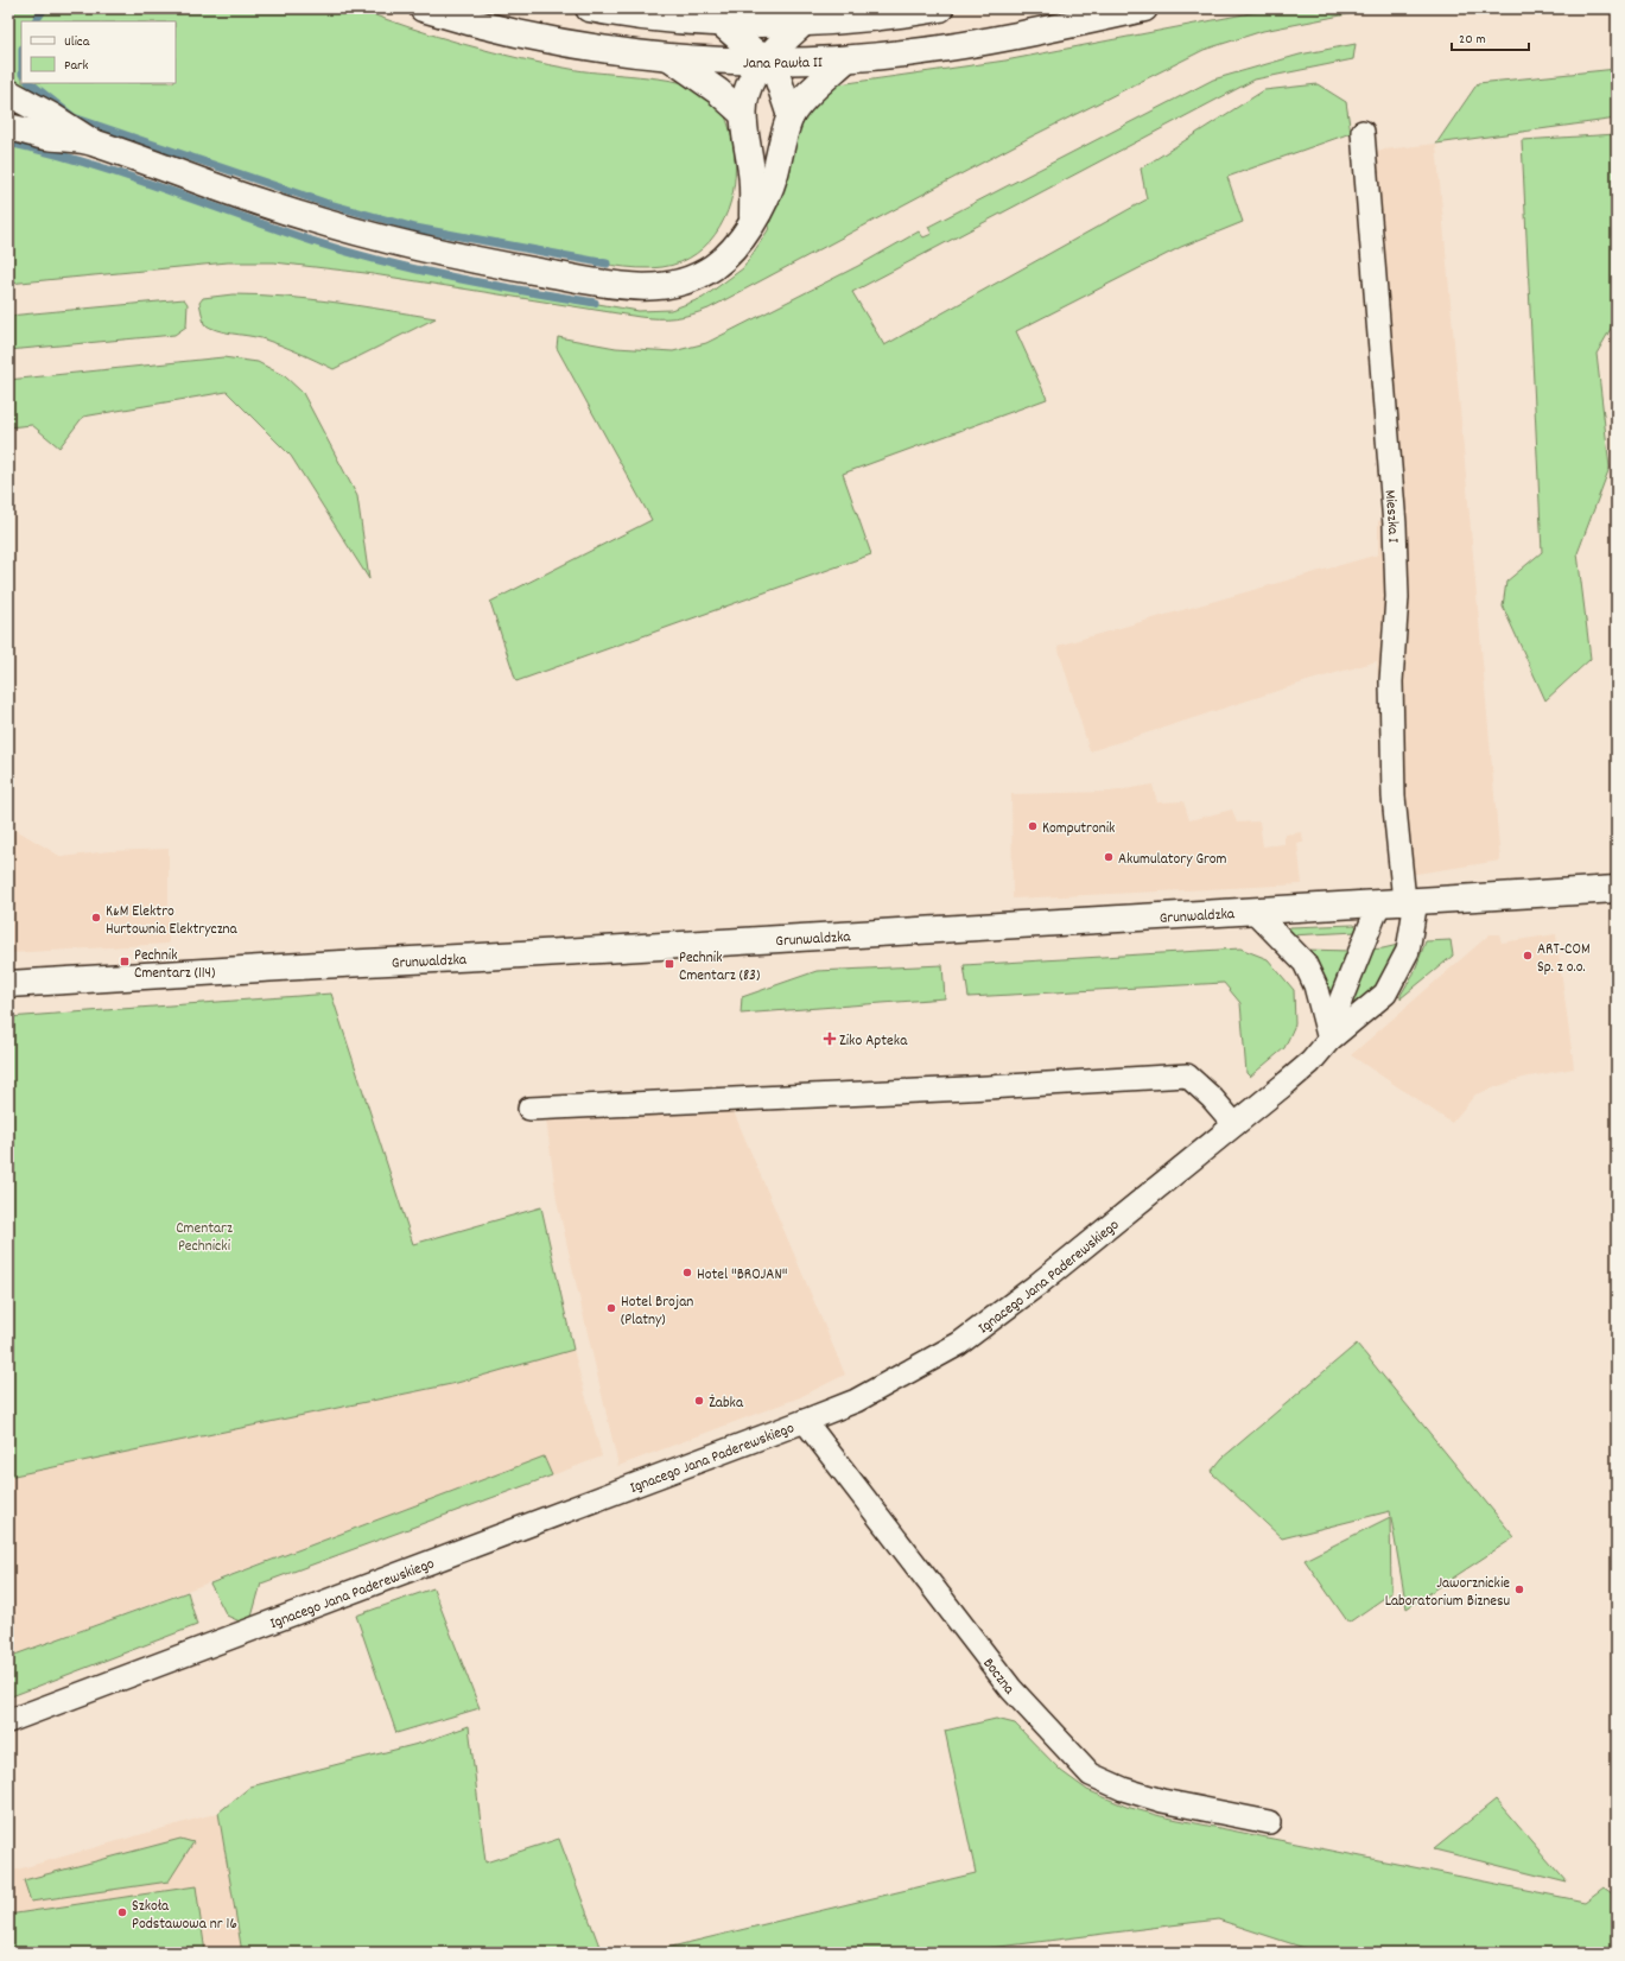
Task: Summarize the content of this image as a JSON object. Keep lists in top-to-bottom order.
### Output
{
  "streets": {
    "street": [
      "Jana Pawła II",
      "Mieszka I",
      "Grunwaldzka",
      "Ignacego Jana Paderewskiego",
      "Boczna"
    ]
  },
  "crossings": [
    ["Mieszka I", "Grunwaldzka"],
    ["Mieszka I", "Ignacego Jana Paderewskiego"],
    ["Grunwaldzka", "Ignacego Jana Paderewskiego"],
    ["Ignacego Jana Paderewskiego", "Boczna"]
  ],
  "parks": ["Cmentarz Pechnicki"],
  "places": {
    "other": [
      "Komputronik",
      "Akumulatory Grom",
      "K&M Elektro Hurtownia Elektryczna",
      "ART-COM Sp. z o.o.",
      "Hotel \"BROJAN\"",
      "Hotel Brojan (Platny)",
      "Żabka",
      "Jaworznickie Laboratorium Biznesu",
      "Szkoła Podstawowa nr 16"
    ],
    "transit": ["Pechnik Cmentarz (114)", "Pechnik Cmentarz (83)"],
    "health": ["Ziko Apteka"]
  },
  "legend": ["Ulica", "Park"],
  "scale_bar": "20 m"
}
